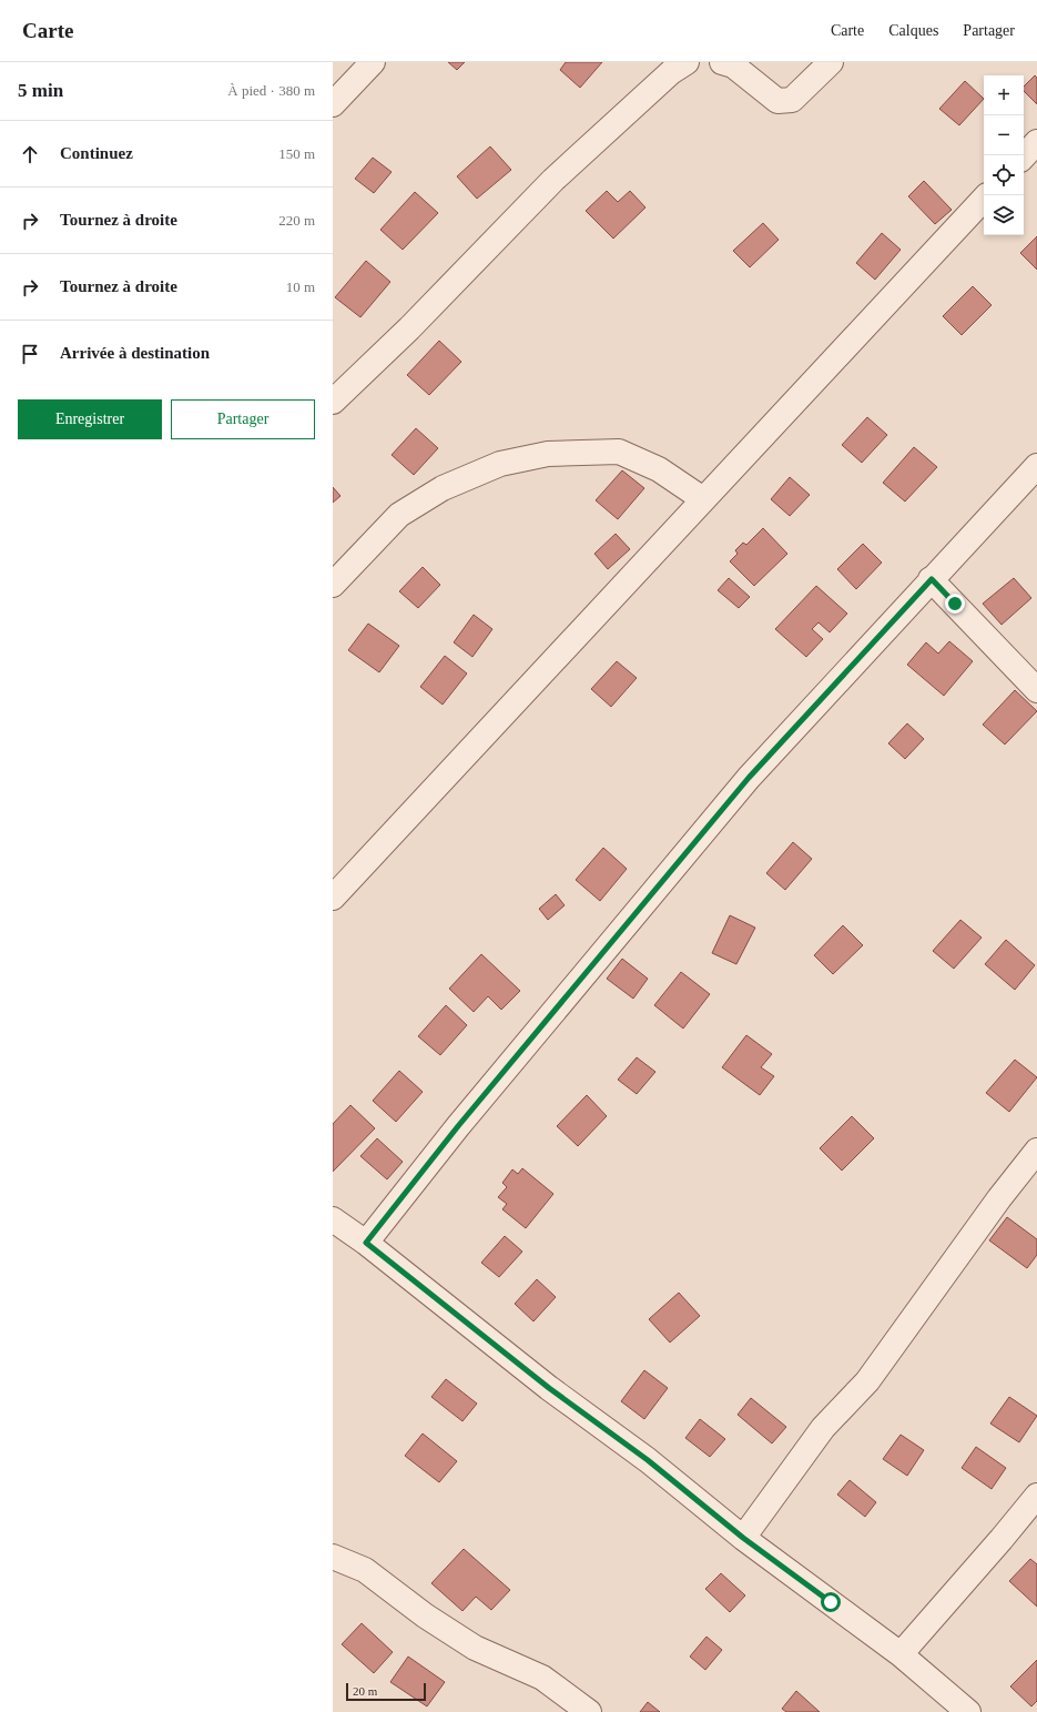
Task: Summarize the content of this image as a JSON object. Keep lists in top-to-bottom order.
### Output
{
  "scale_bar": "20 m",
  "page": {
    "header": "Carte",
    "nav": ["Carte", "Calques", "Partager"],
    "heading": ["5 min", "À pied · 380 m"],
    "map_buttons": ["+", "−"],
    "list": [
      ["Continuez", "150 m"],
      ["Tournez à droite", "220 m"],
      ["Tournez à droite", "10 m"],
      "Arrivée à destination"
    ],
    "buttons": ["Enregistrer", "Partager"],
    "scale": "20 m"
  }
}
